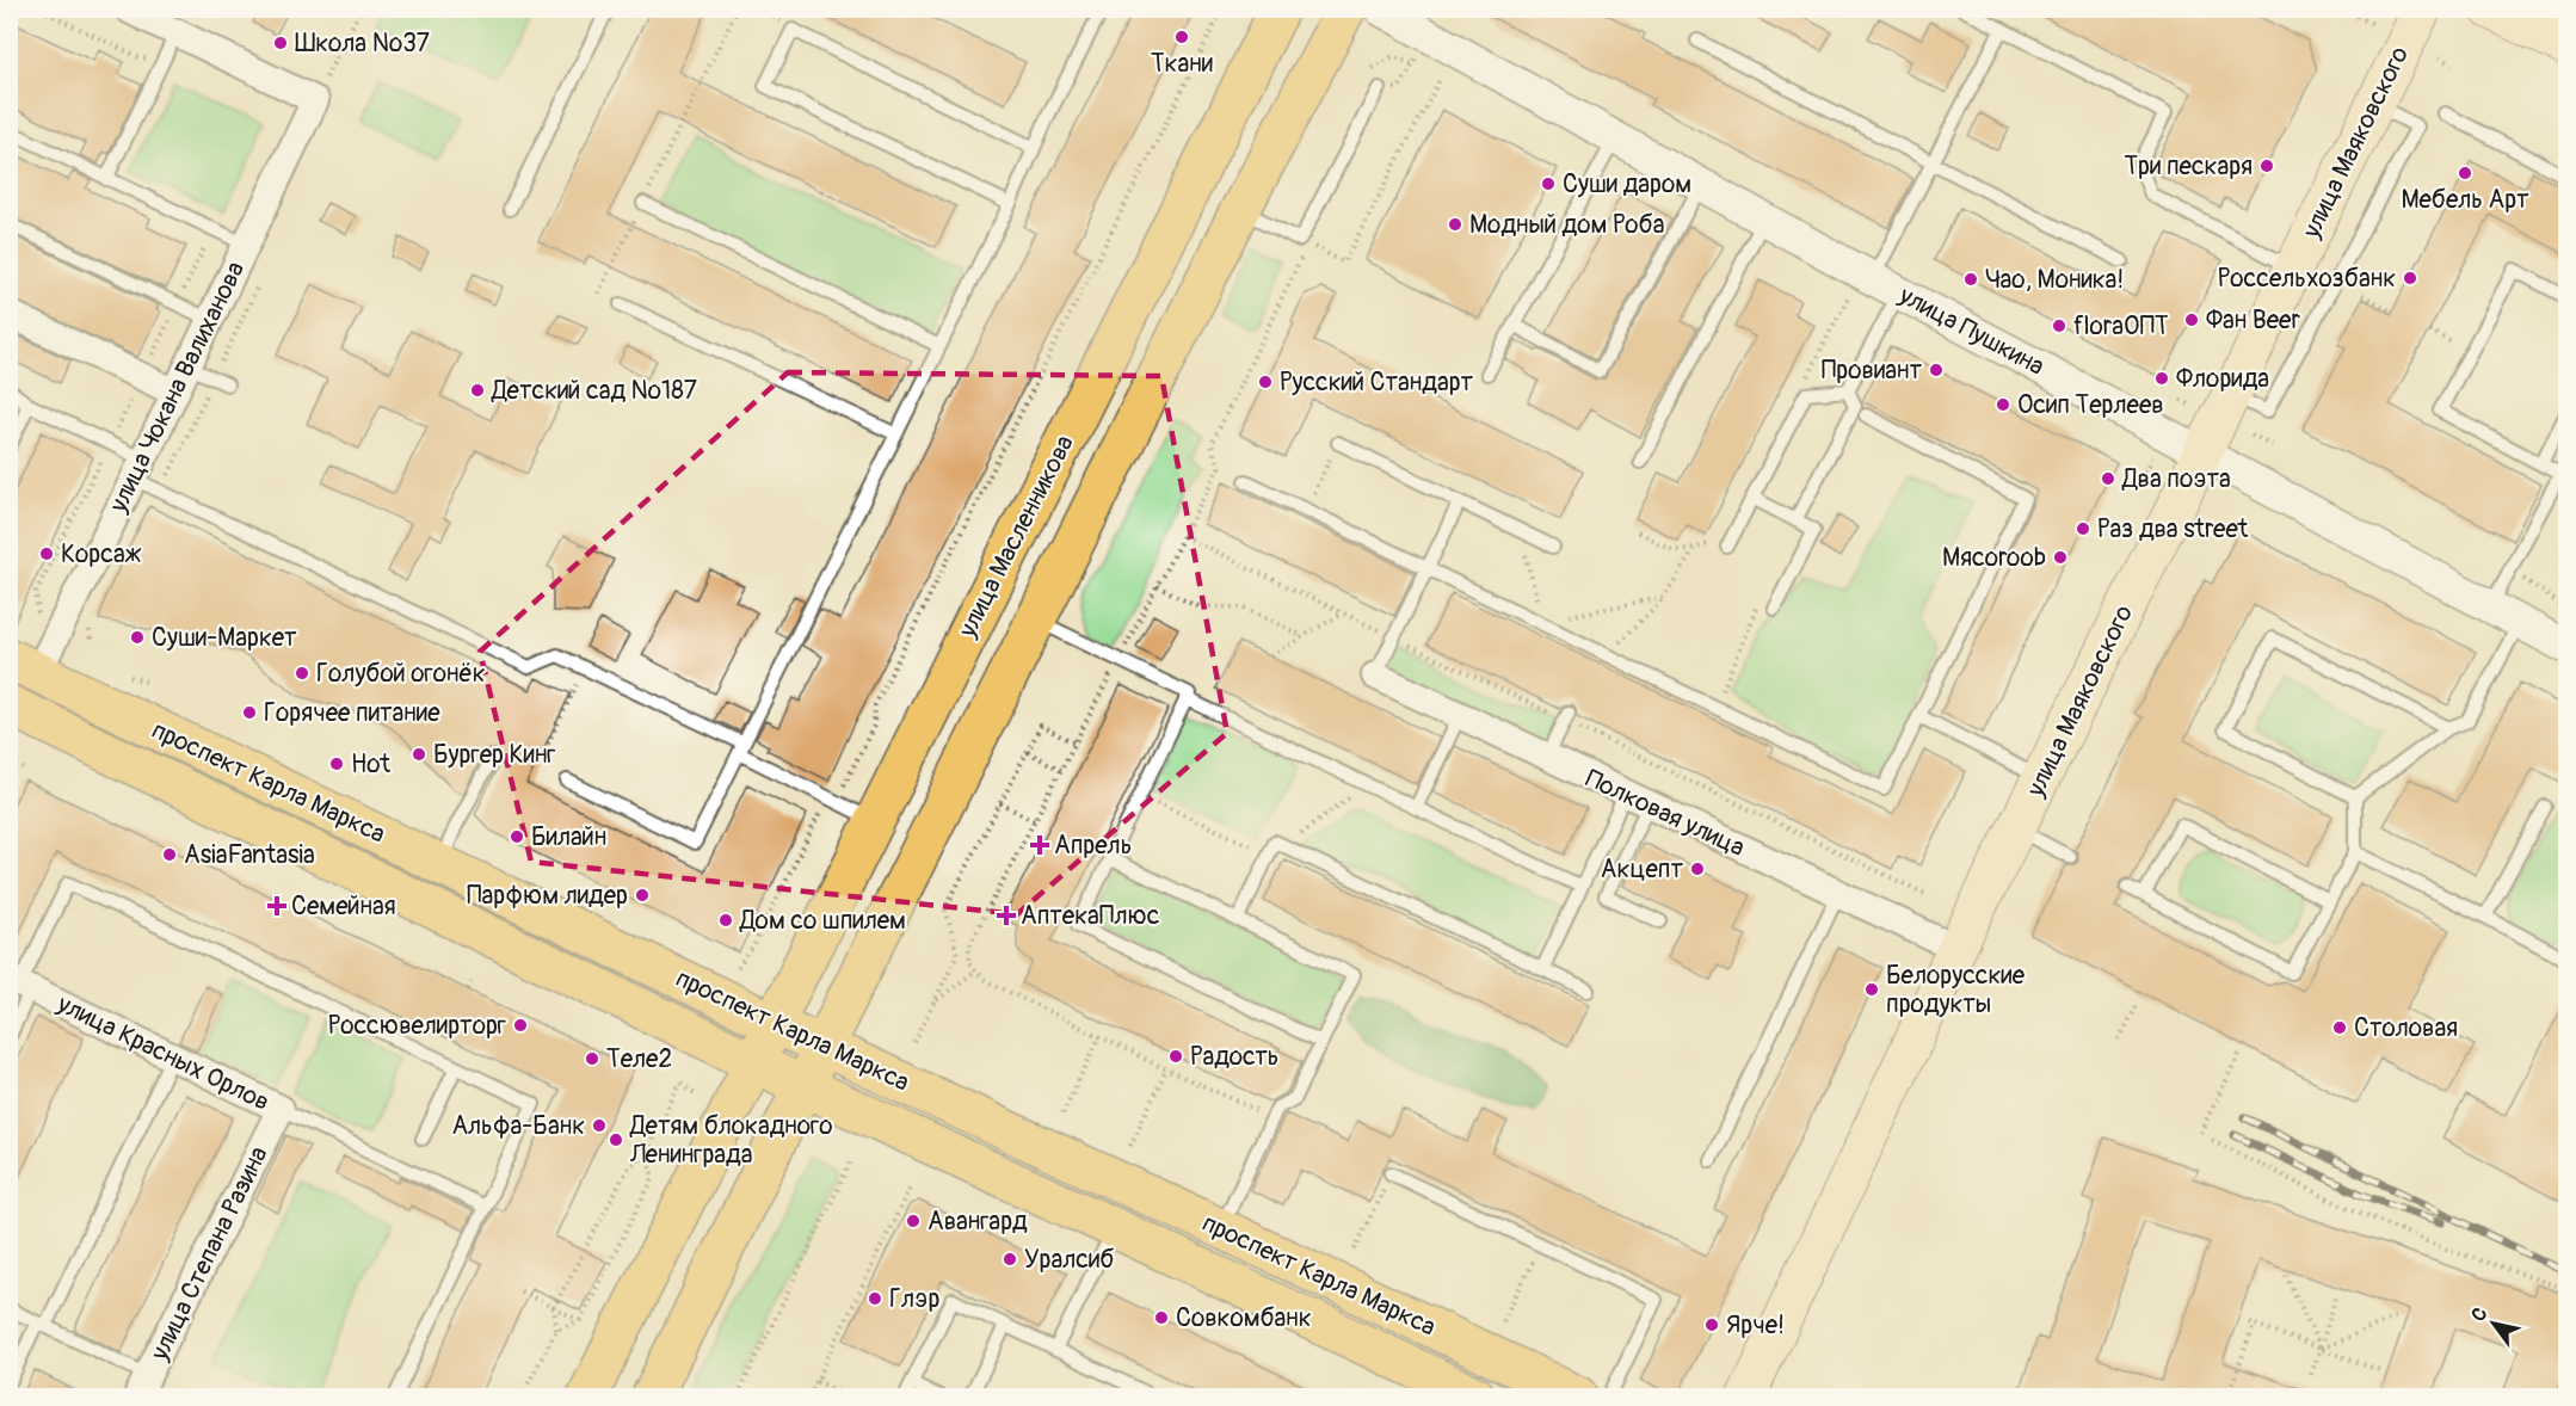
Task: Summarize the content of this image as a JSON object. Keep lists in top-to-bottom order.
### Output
{
  "streets": {
    "main road": ["улица Маяковского", "улица Масленникова", "проспект Карла Маркса"],
    "street": [
      "улица Пушкина",
      "улица Чокана Валиханова",
      "Полковая улица",
      "улица Красных Орлов",
      "улица Степана Разина"
    ]
  },
  "crossings": [
    ["улица Маяковского", "улица Пушкина"],
    ["улица Маяковского", "Полковая улица"],
    ["улица Чокана Валиханова", "проспект Карла Маркса"],
    ["улица Масленникова", "проспект Карла Маркса"],
    ["улица Красных Орлов", "улица Степана Разина"]
  ],
  "places": {
    "other": [
      "Ткани",
      "Школа №37",
      "Три пескаря",
      "Мебель Арт",
      "Суши даром",
      "Модный дом Роба",
      "Россельхозбанк",
      "Чао, Моника!",
      "Фан Beer",
      "floraОПТ",
      "Провиант",
      "Флорида",
      "Русский Стандарт",
      "Детский сад №187",
      "Осип Терлеев",
      "Два поэта",
      "Раз два street",
      "Корсаж",
      "Мясоroob",
      "Суши-Маркет",
      "Голубой огонёк",
      "Горячее питание",
      "Бургер Кинг",
      "Hot",
      "Билайн",
      "AsiaFantasia",
      "Акцепт",
      "Парфюм лидер",
      "Дом со шпилем",
      "Белорусские продукты",
      "Россювелирторг",
      "Столовая",
      "Радость",
      "Теле2",
      "Альфа-Банк",
      "Детям блокадного Ленинграда",
      "Авангард",
      "Уралсиб",
      "Глэр",
      "Совкомбанк",
      "Ярче!"
    ],
    "health": ["Апрель", "Семейная", "АптекаПлюс"]
  },
  "north": "top left"
}
